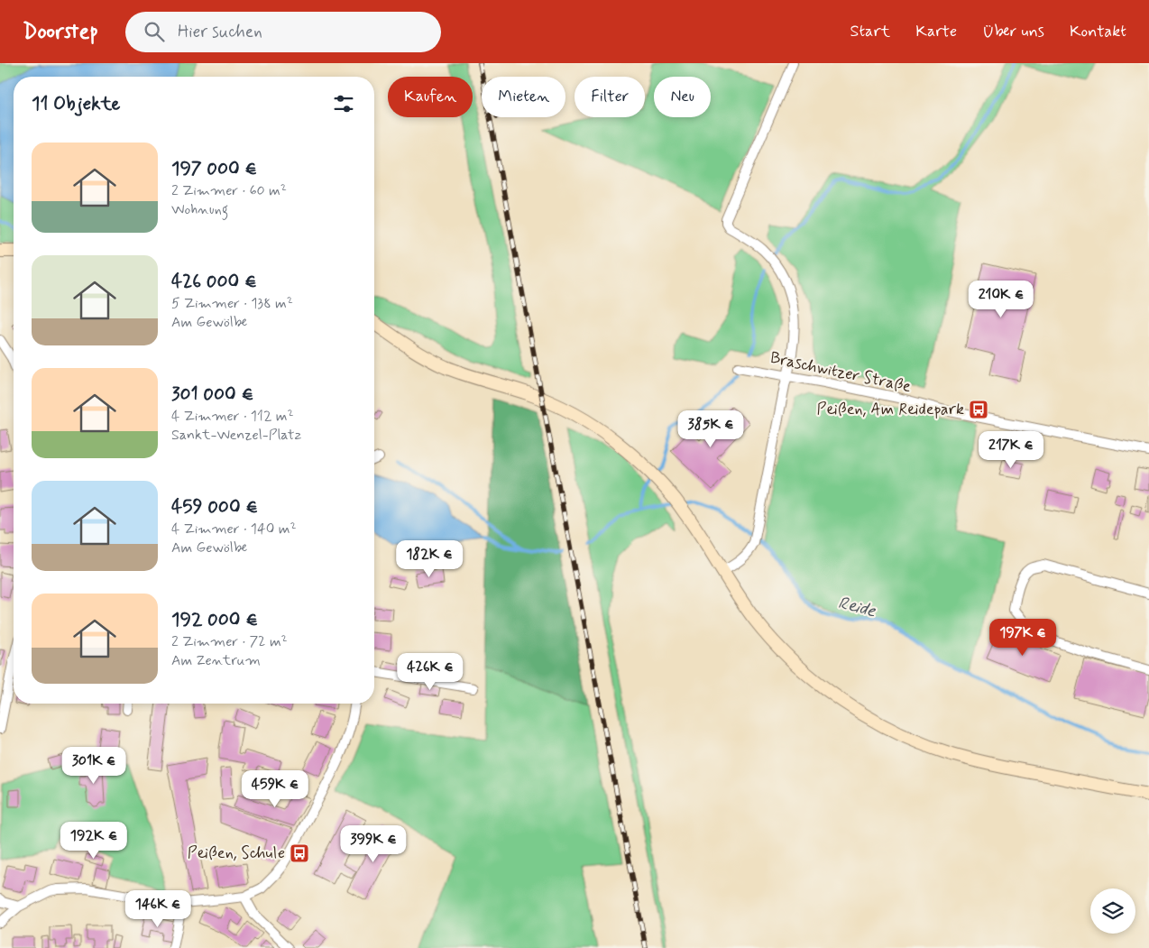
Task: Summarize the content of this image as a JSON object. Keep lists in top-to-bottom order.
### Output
{
  "streets": {
    "street": ["Braschwitzer Straße"]
  },
  "water": ["Reide"],
  "places": {
    "bus stop": ["Peißen, Am Reidepark", "Peißen, Schule"]
  },
  "page": {
    "header": "Doorstep",
    "search": "Hier suchen",
    "nav": [
      "Start",
      "Karte",
      "Über uns",
      "Kontakt"
    ],
    "chip": [
      "Kaufen",
      "Mieten",
      "Filter",
      "Neu"
    ],
    "heading": "11 Objekte",
    "list": [
      {
        "name": "197 000 €",
        "note": "2 Zimmer · 60 m² · Wohnung"
      },
      {
        "name": "426 000 €",
        "note": "5 Zimmer · 138 m² · Am Gewölbe"
      },
      {
        "name": "301 000 €",
        "note": "4 Zimmer · 112 m² · Sankt-Wenzel-Platz"
      },
      {
        "name": "459 000 €",
        "note": "4 Zimmer · 140 m² · Am Gewölbe"
      },
      {
        "name": "192 000 €",
        "note": "2 Zimmer · 72 m² · Am Zentrum"
      }
    ],
    "price": [
      "210K €",
      "385K €",
      "217K €",
      "182K €",
      "197K €",
      "426K €",
      "301K €",
      "459K €",
      "192K €",
      "399K €",
      "146K €"
    ]
  }
}
